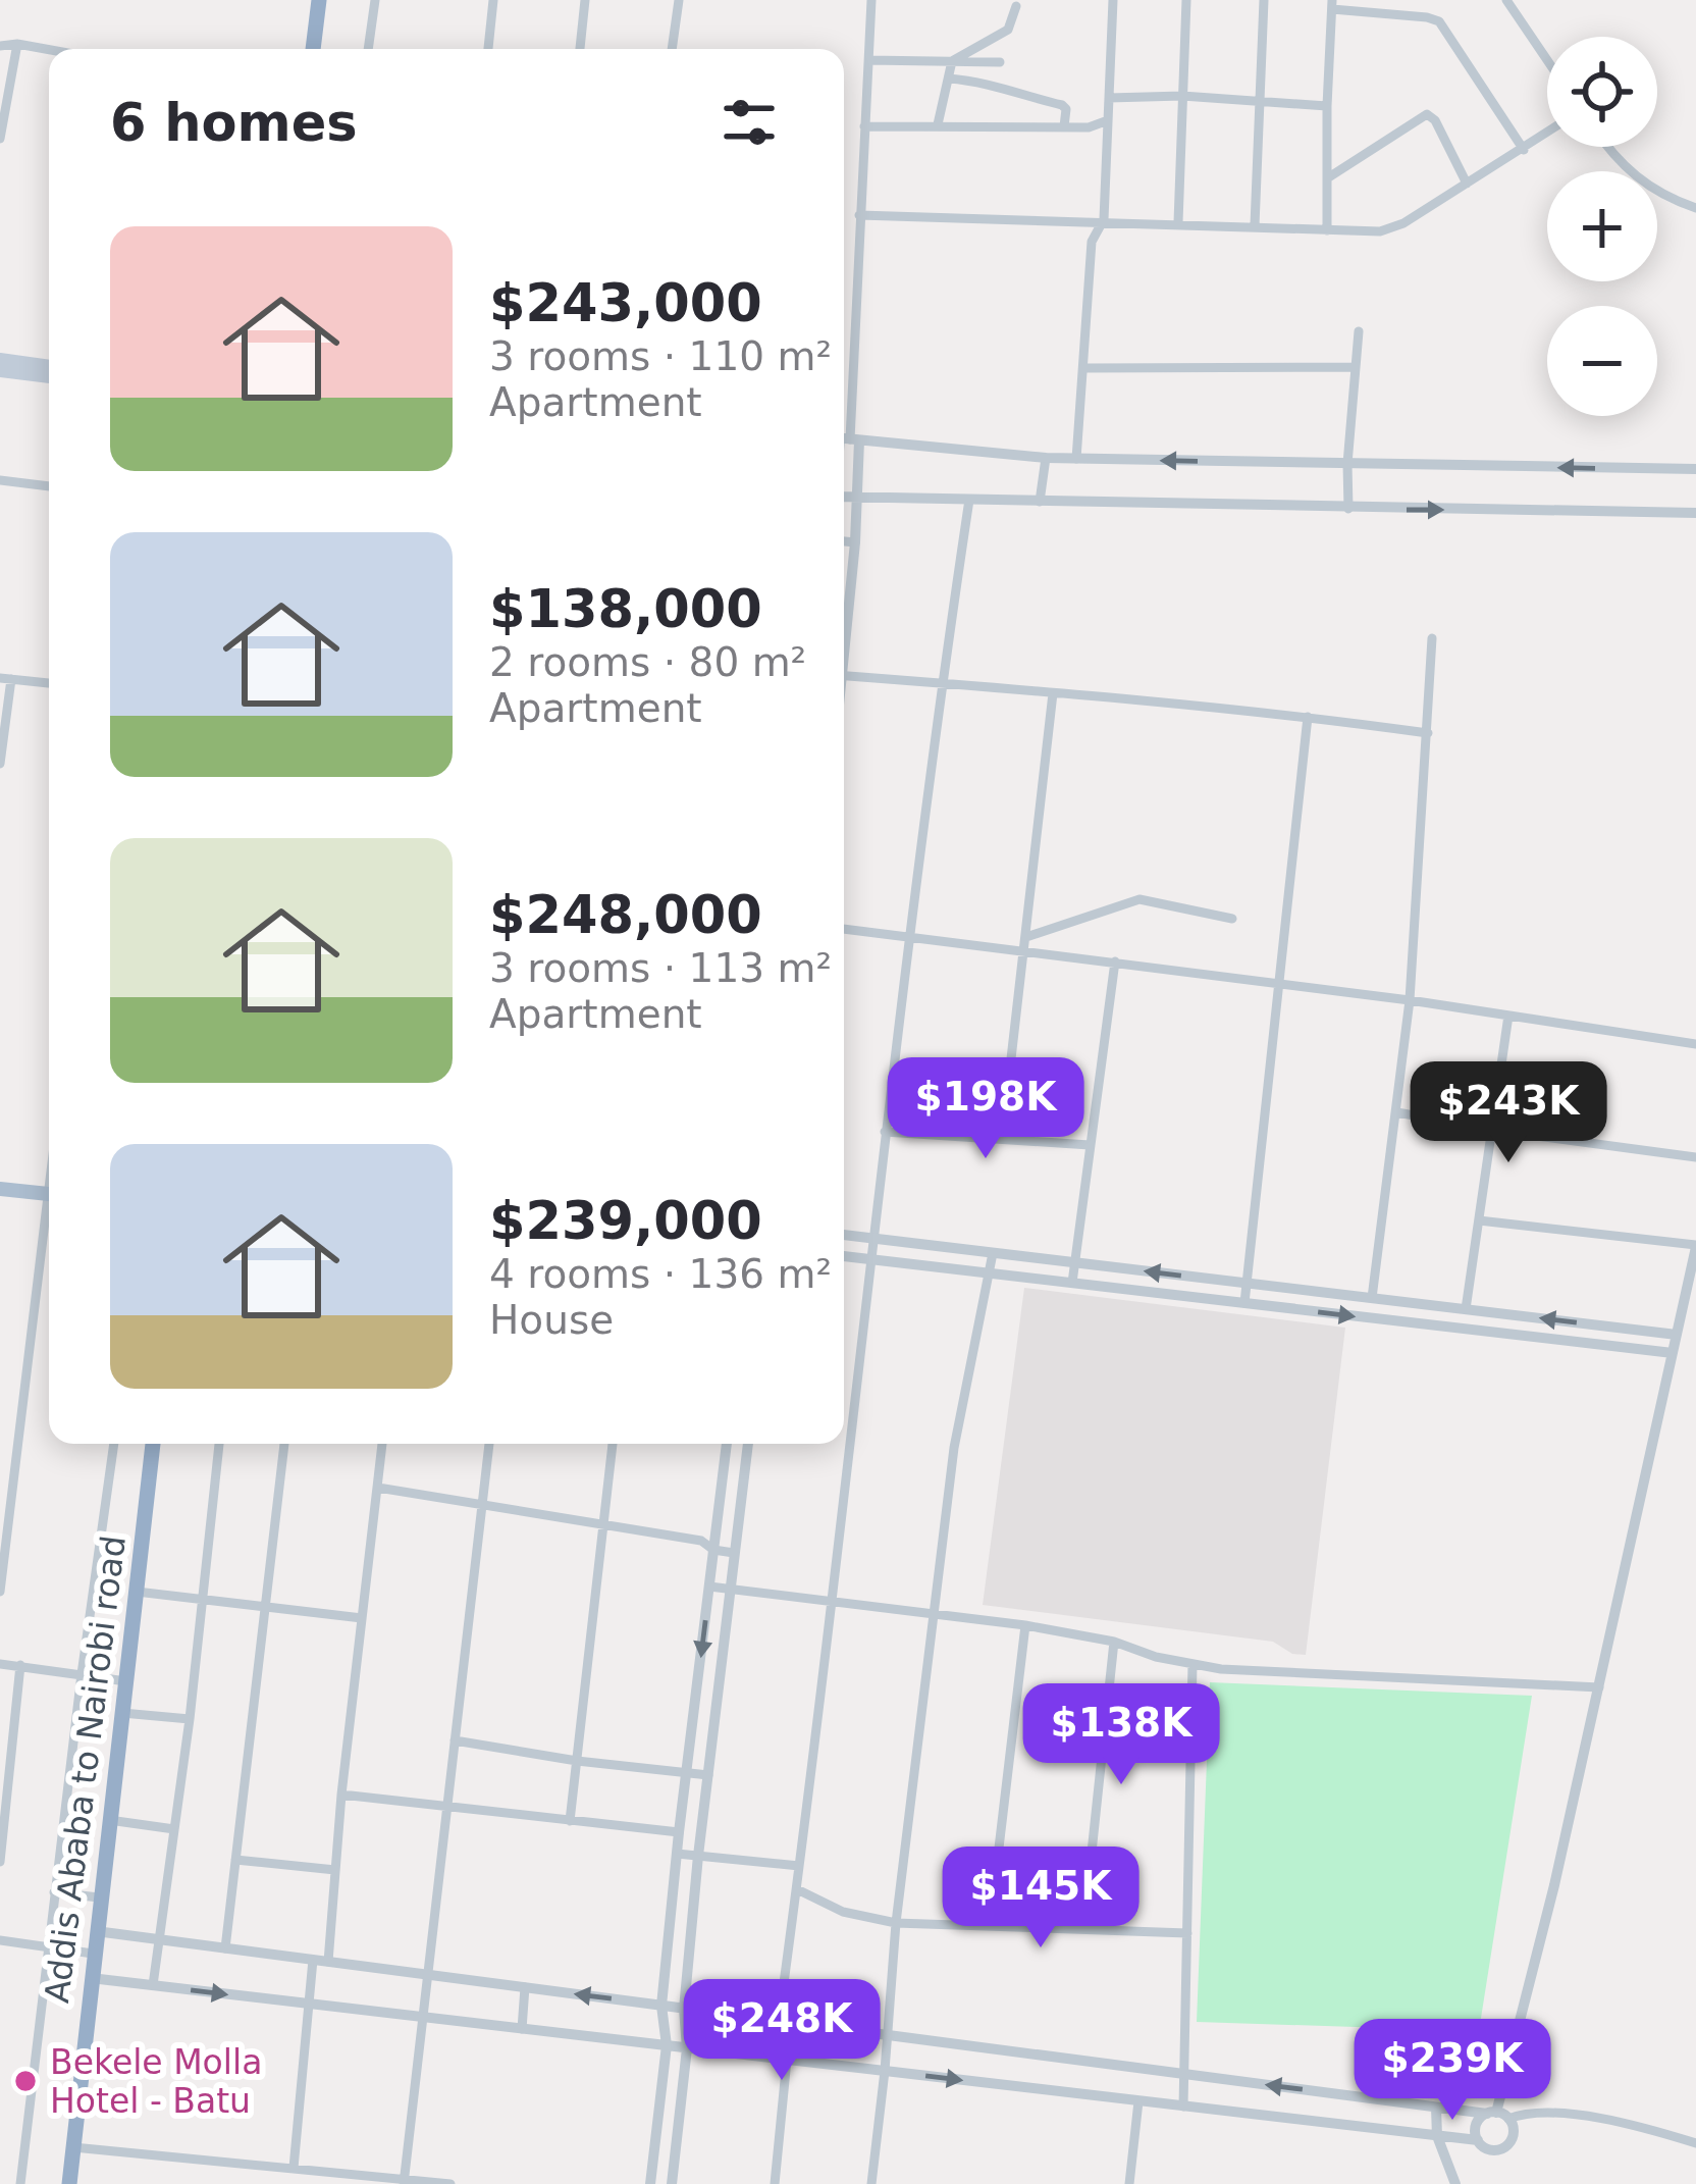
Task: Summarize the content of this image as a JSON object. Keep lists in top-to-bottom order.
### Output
{
  "streets": {
    "highway": ["Addis Ababa to Nairobi road"]
  },
  "places": ["Bekele Molla Hotel - Batu"],
  "page": {
    "map_buttons": ["+", "−"],
    "heading": "6 homes",
    "list": [
      {
        "name": "$243,000",
        "note": "3 rooms · 110 m² · Apartment"
      },
      {
        "name": "$138,000",
        "note": "2 rooms · 80 m² · Apartment"
      },
      {
        "name": "$248,000",
        "note": "3 rooms · 113 m² · Apartment"
      },
      {
        "name": "$239,000",
        "note": "4 rooms · 136 m² · House"
      }
    ],
    "price": [
      "$198K",
      "$243K",
      "$138K",
      "$145K",
      "$248K",
      "$239K"
    ]
  }
}
